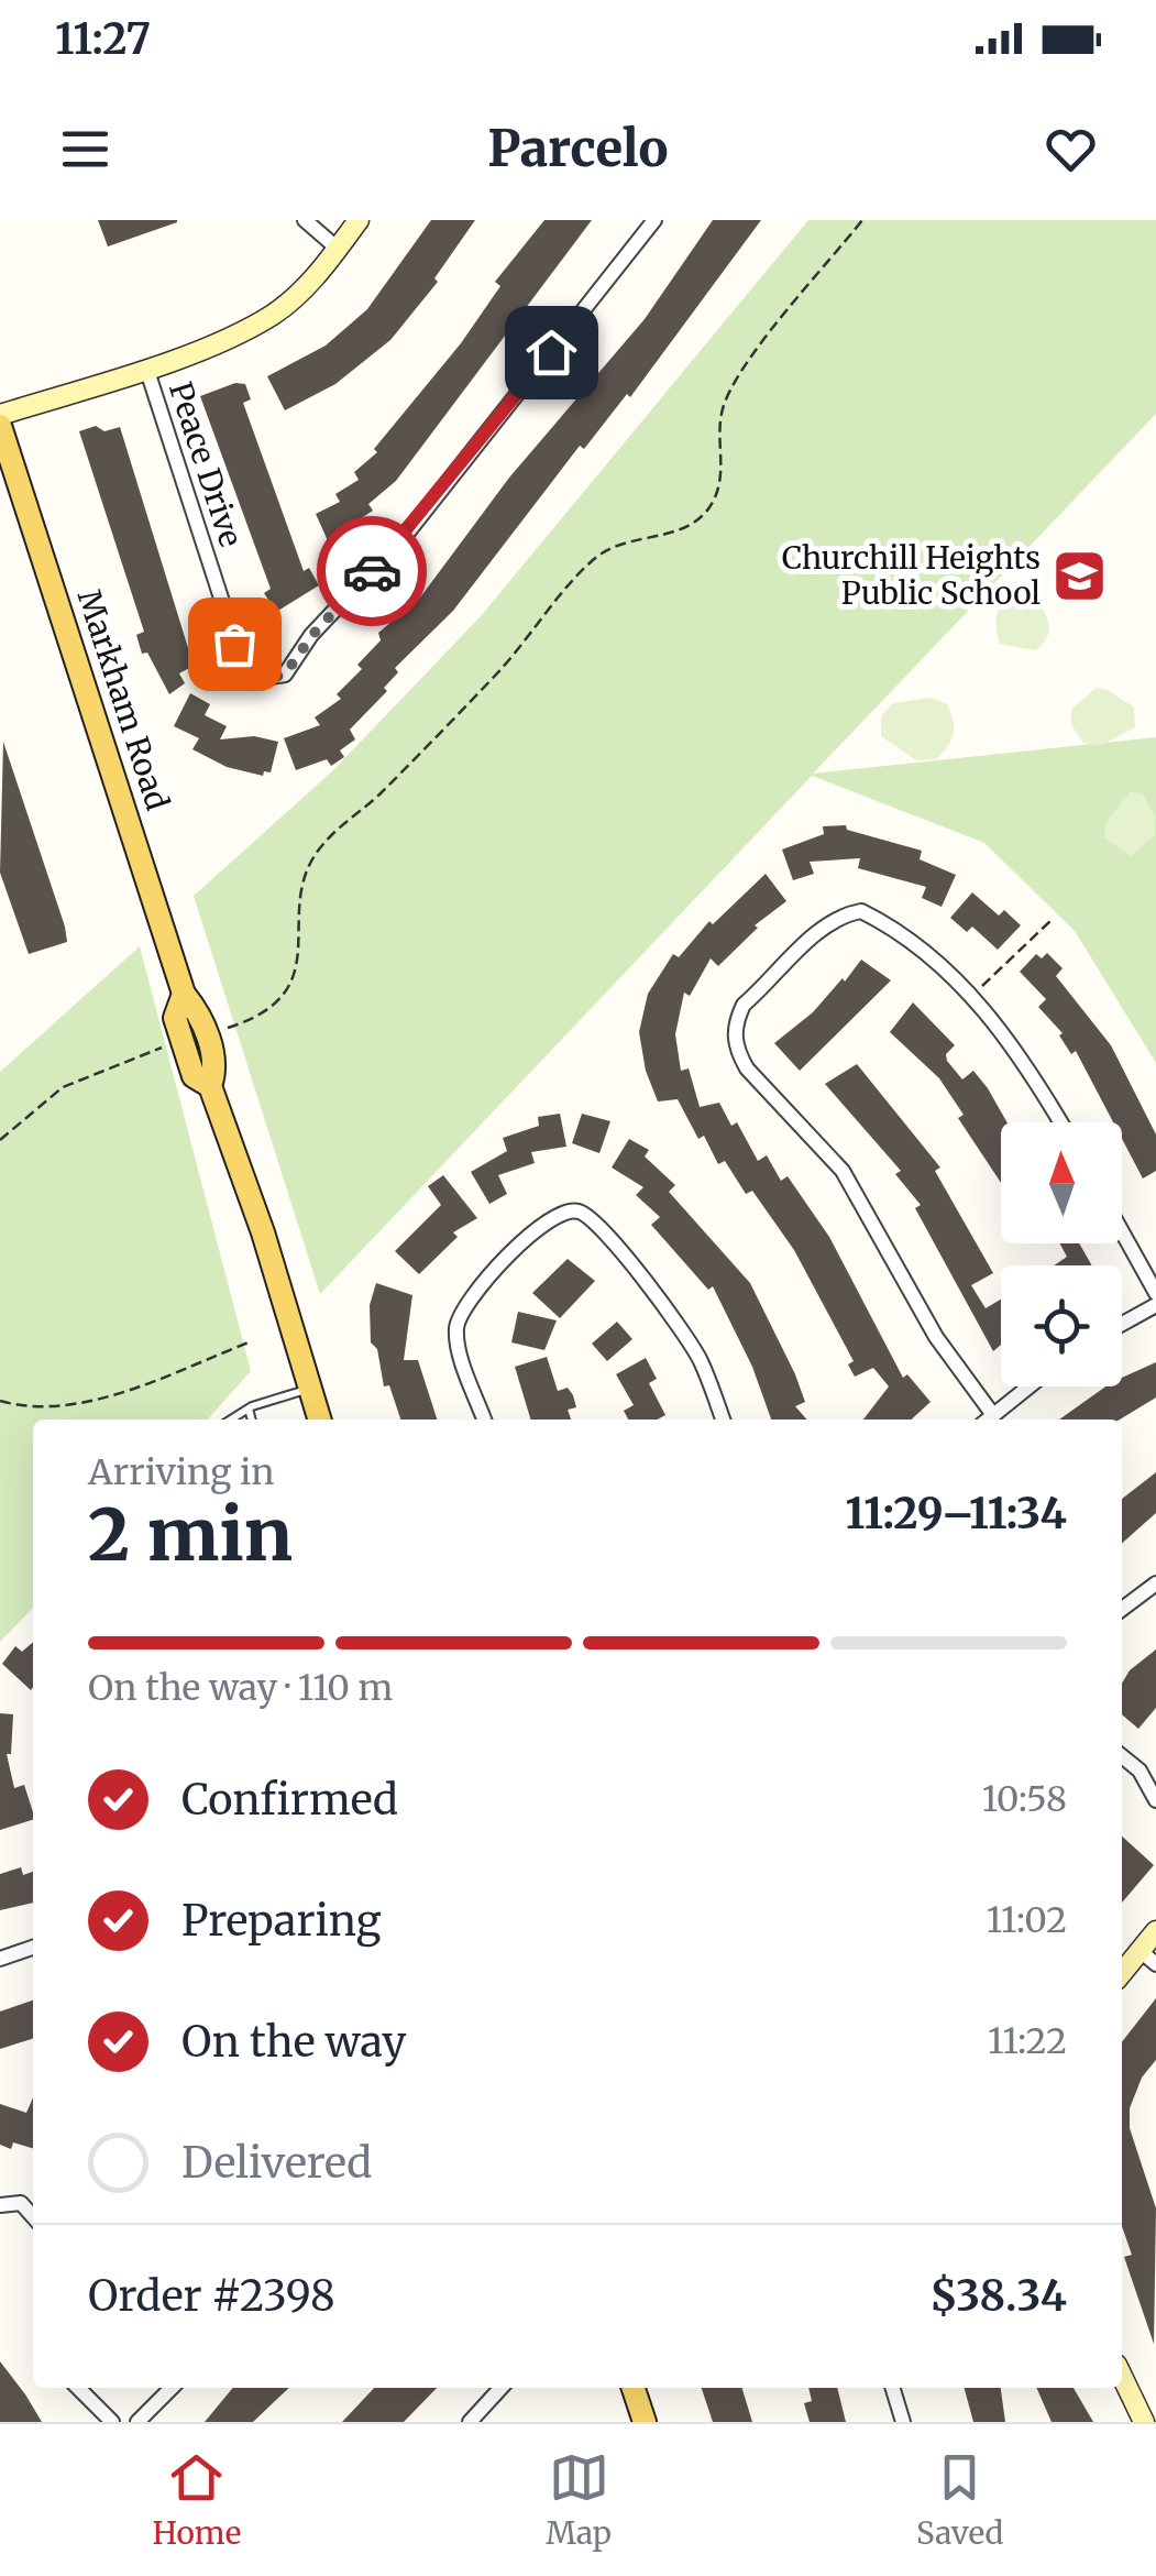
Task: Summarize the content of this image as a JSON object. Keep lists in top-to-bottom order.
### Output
{
  "streets": {
    "main road": ["Markham Road"],
    "street": ["Peace Drive"]
  },
  "places": {
    "school or university": ["Churchill Heights Public School"]
  },
  "north": "top",
  "page": {
    "status": "11:27",
    "header": "Parcelo",
    "heading": ["2 min", "Arriving in", "11:29–11:34"],
    "panel": ["Order #2398", "$38.34"],
    "bar": "On the way · 110 m",
    "list": [
      ["Confirmed", "10:58"],
      ["Preparing", "11:02"],
      ["On the way", "11:22"],
      "Delivered"
    ],
    "tabs": ["Home", "Map", "Saved"]
  }
}
